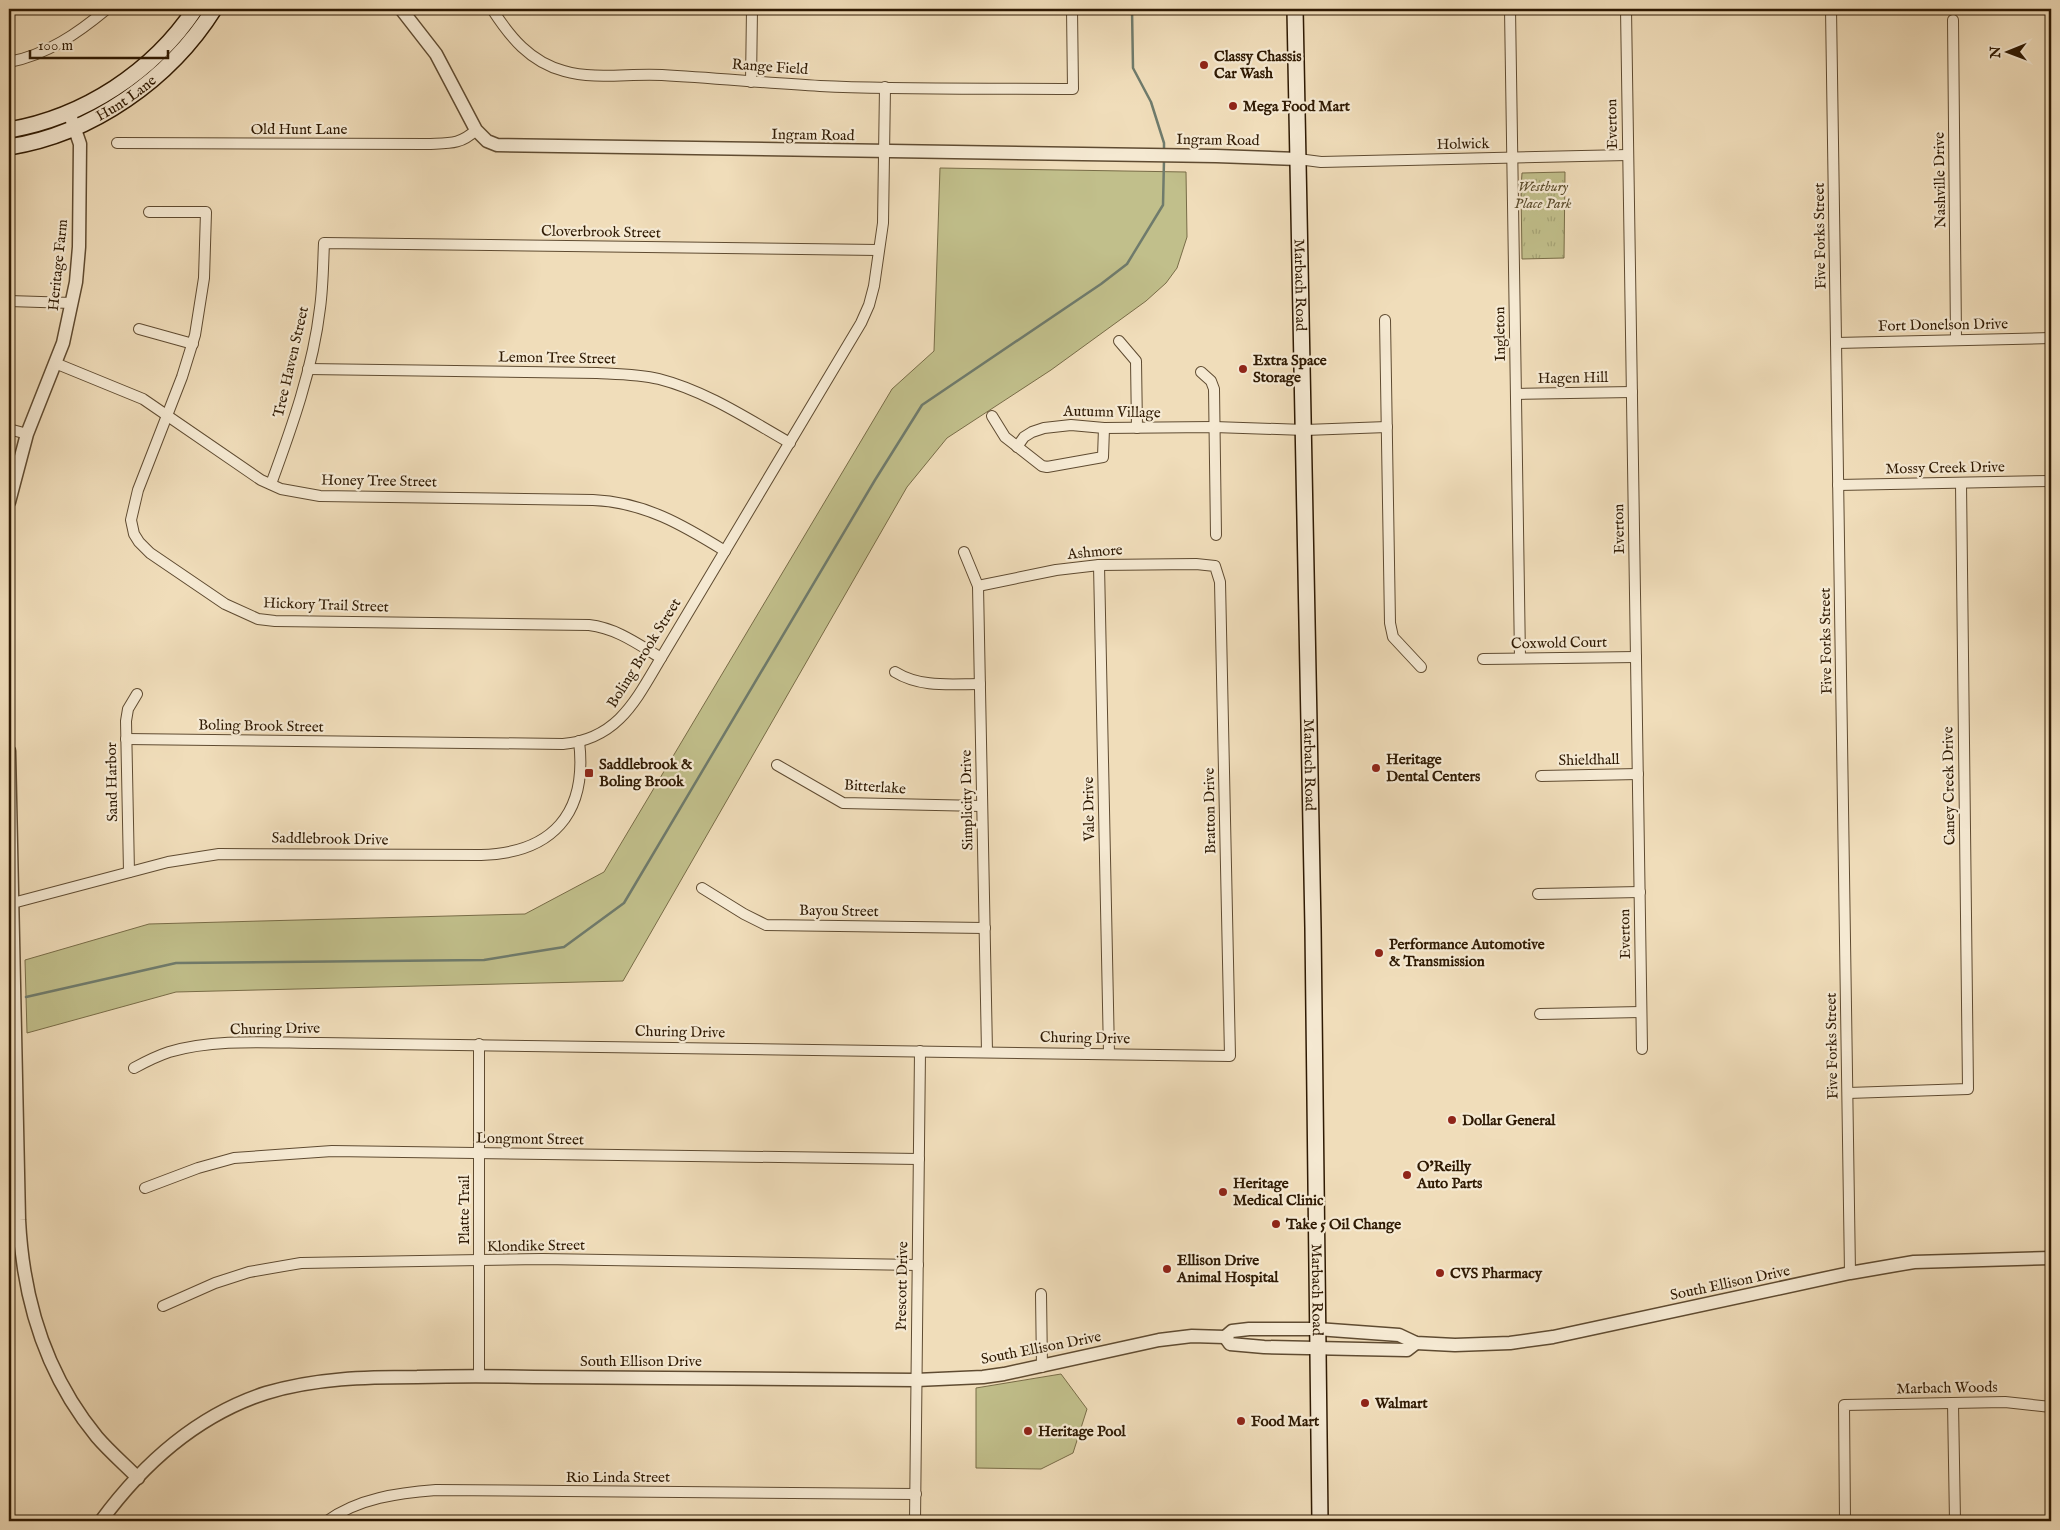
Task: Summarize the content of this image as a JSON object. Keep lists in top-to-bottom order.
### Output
{
  "streets": {
    "main road": ["Hunt Lane", "Marbach Road"],
    "street": [
      "Range Field",
      "Everton",
      "Old Hunt Lane",
      "Ingram Road",
      "Holwick",
      "Nashville Drive",
      "Cloverbrook Street",
      "Five Forks Street",
      "Heritage Farm",
      "Fort Donelson Drive",
      "Ingleton",
      "Lemon Tree Street",
      "Tree Haven Street",
      "Hagen Hill",
      "Autumn Village",
      "Mossy Creek Drive",
      "Honey Tree Street",
      "Ashmore",
      "Hickory Trail Street",
      "Coxwold Court",
      "Boling Brook Street",
      "Shieldhall",
      "Sand Harbor",
      "Caney Creek Drive",
      "Bitterlake",
      "Simplicity Drive",
      "Vale Drive",
      "Bratton Drive",
      "Saddlebrook Drive",
      "Bayou Street",
      "Churing Drive",
      "Longmont Street",
      "Platte Trail",
      "Klondike Street",
      "South Ellison Drive",
      "Prescott Drive",
      "Marbach Woods",
      "Rio Linda Street"
    ]
  },
  "crossings": [
    ["Range Field", "Boling Brook Street"],
    ["Hunt Lane", "Heritage Farm"],
    ["Everton", "Holwick"],
    ["Everton", "Hagen Hill"],
    ["Everton", "Coxwold Court"],
    ["Everton", "Shieldhall"],
    ["Old Hunt Lane", "Ingram Road"],
    ["Ingram Road", "Holwick"],
    ["Ingram Road", "Marbach Road"],
    ["Ingram Road", "Boling Brook Street"],
    ["Holwick", "Marbach Road"],
    ["Holwick", "Ingleton"],
    ["Nashville Drive", "Fort Donelson Drive"],
    ["Cloverbrook Street", "Tree Haven Street"],
    ["Cloverbrook Street", "Boling Brook Street"],
    ["Five Forks Street", "Fort Donelson Drive"],
    ["Five Forks Street", "Mossy Creek Drive"],
    ["Five Forks Street", "Caney Creek Drive"],
    ["Five Forks Street", "South Ellison Drive"],
    ["Heritage Farm", "Honey Tree Street"],
    ["Marbach Road", "Autumn Village"],
    ["Marbach Road", "South Ellison Drive"],
    ["Ingleton", "Hagen Hill"],
    ["Ingleton", "Coxwold Court"],
    ["Lemon Tree Street", "Tree Haven Street"],
    ["Lemon Tree Street", "Boling Brook Street"],
    ["Tree Haven Street", "Honey Tree Street"],
    ["Mossy Creek Drive", "Caney Creek Drive"],
    ["Honey Tree Street", "Hickory Trail Street"],
    ["Honey Tree Street", "Boling Brook Street"],
    ["Ashmore", "Simplicity Drive"],
    ["Ashmore", "Vale Drive"],
    ["Ashmore", "Bratton Drive"],
    ["Hickory Trail Street", "Boling Brook Street"],
    ["Boling Brook Street", "Sand Harbor"],
    ["Boling Brook Street", "Saddlebrook Drive"],
    ["Sand Harbor", "Saddlebrook Drive"],
    ["Bitterlake", "Simplicity Drive"],
    ["Simplicity Drive", "Bayou Street"],
    ["Simplicity Drive", "Churing Drive"],
    ["Vale Drive", "Churing Drive"],
    ["Bratton Drive", "Churing Drive"],
    ["Churing Drive", "Platte Trail"],
    ["Churing Drive", "Prescott Drive"],
    ["Longmont Street", "Platte Trail"],
    ["Longmont Street", "Prescott Drive"],
    ["Platte Trail", "Klondike Street"],
    ["Platte Trail", "South Ellison Drive"],
    ["Klondike Street", "Prescott Drive"],
    ["South Ellison Drive", "Prescott Drive"],
    ["Prescott Drive", "Rio Linda Street"]
  ],
  "parks": ["Westbury Place Park"],
  "places": {
    "other": [
      "Classy Chassis Car Wash",
      "Mega Food Mart",
      "Extra Space Storage",
      "Heritage Dental Centers",
      "Performance Automotive & Transmission",
      "Dollar General",
      "O'Reilly Auto Parts",
      "Heritage Medical Clinic",
      "Take 5 Oil Change",
      "Ellison Drive Animal Hospital",
      "CVS Pharmacy",
      "Walmart",
      "Food Mart",
      "Heritage Pool"
    ],
    "transit": ["Saddlebrook & Boling Brook"]
  },
  "scale_bar": "100 m",
  "north": "left"
}
